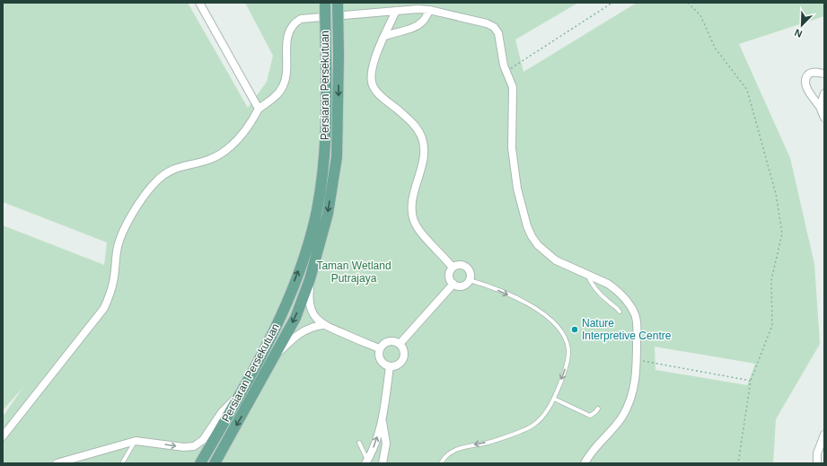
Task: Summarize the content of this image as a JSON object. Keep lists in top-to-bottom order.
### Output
{
  "streets": {
    "main road": ["Persiaran Persekutuan"]
  },
  "parks": ["Taman Wetland Putrajaya"],
  "places": ["Nature Interpretive Centre"],
  "north": "bottom left"
}
